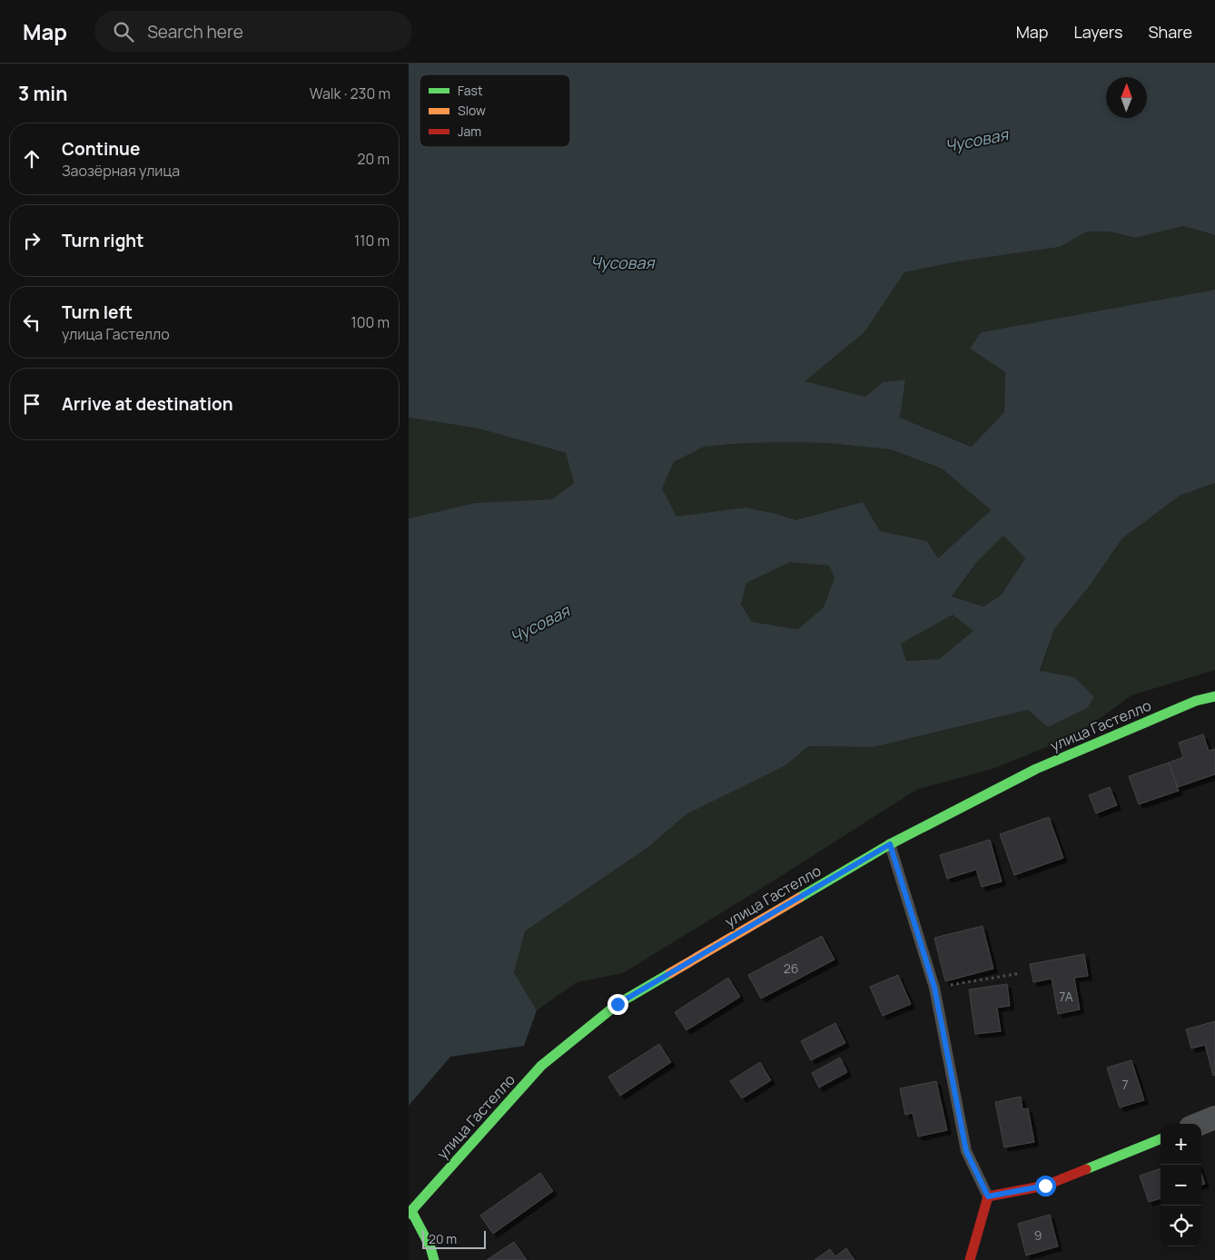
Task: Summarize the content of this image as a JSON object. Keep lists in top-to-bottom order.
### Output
{
  "streets": {
    "street": ["улица Гастелло"]
  },
  "water": ["Чусовая"],
  "house_numbers": [
    "26",
    "7А",
    "7",
    "9"
  ],
  "legend": ["Fast", "Slow", "Jam"],
  "scale_bar": "20 m",
  "north": "top",
  "page": {
    "header": "Map",
    "search": "Search here",
    "nav": ["Map", "Layers", "Share"],
    "heading": ["3 min", "Walk · 230 m"],
    "list": [
      ["Continue", "Заозёрная улица", "20 m"],
      ["Turn right", "110 m"],
      ["Turn left", "улица Гастелло", "100 m"],
      "Arrive at destination"
    ],
    "map_buttons": ["+", "−"],
    "scale": "20 m"
  }
}
